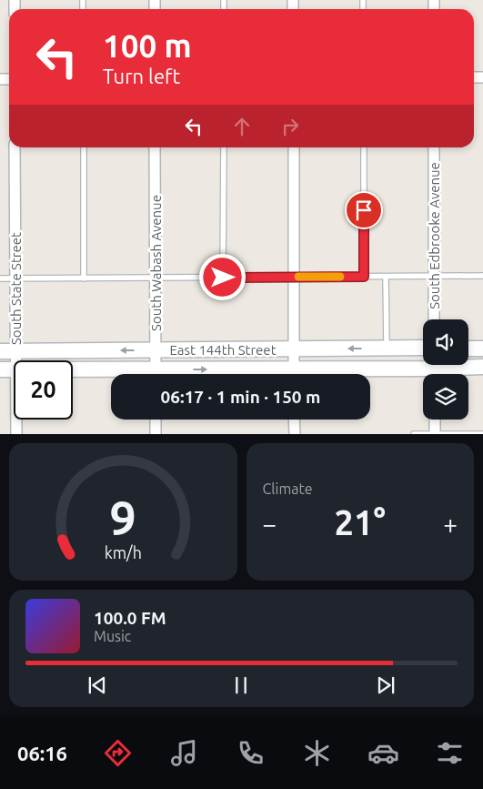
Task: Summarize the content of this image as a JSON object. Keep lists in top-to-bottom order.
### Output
{
  "streets": {
    "street": [
      "South Edbrooke Avenue",
      "South Wabash Avenue",
      "South State Street",
      "East 144th Street"
    ]
  },
  "crossings": [
    ["South Wabash Avenue", "East 144th Street"],
    ["South State Street", "East 144th Street"]
  ],
  "page": {
    "turn": ["100 m", "Turn left"],
    "limit": "20",
    "trip": "06:17 · 1 min · 150 m",
    "tile": "Climate",
    "heat": ["−", "21°", "+"],
    "song": ["100.0 FM", "Music"],
    "tabs": "06:16",
    "gauge": ["9", "km/h"]
  }
}
